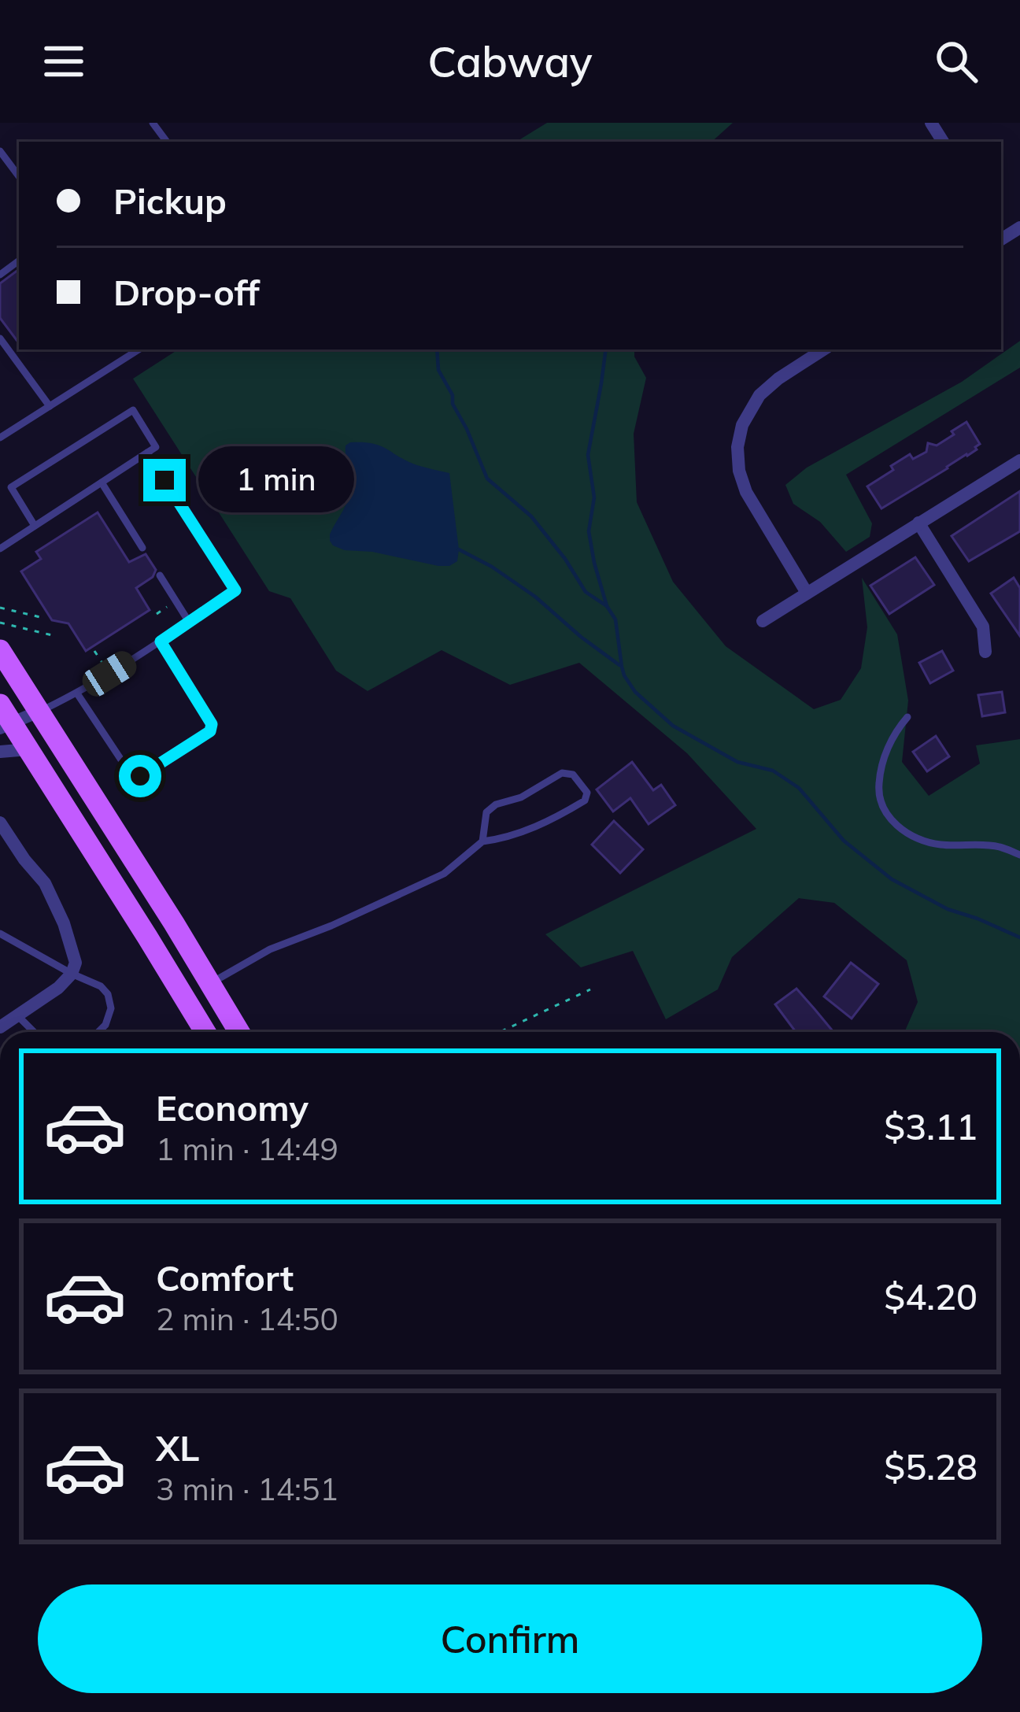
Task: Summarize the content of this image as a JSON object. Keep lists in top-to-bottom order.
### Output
{
  "page": {
    "header": "Cabway",
    "banner": ["Pickup", "Drop-off"],
    "bubble": "1 min",
    "list": [
      {
        "name": "Economy",
        "note": "1 min · 14:49",
        "value": "$3.11"
      },
      {
        "name": "Comfort",
        "note": "2 min · 14:50",
        "value": "$4.20"
      },
      {
        "name": "XL",
        "note": "3 min · 14:51",
        "value": "$5.28"
      }
    ],
    "buttons": "Confirm"
  }
}
